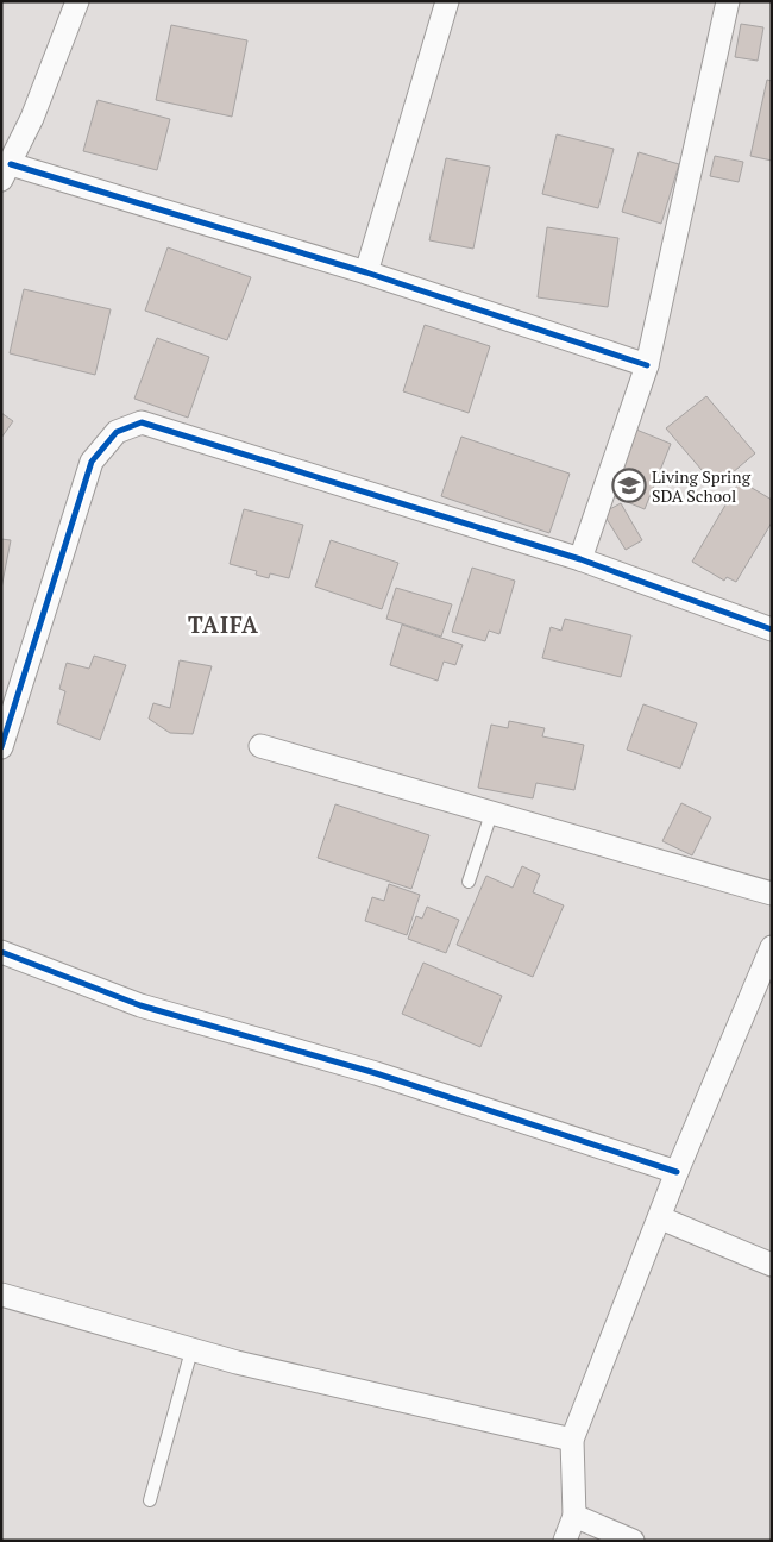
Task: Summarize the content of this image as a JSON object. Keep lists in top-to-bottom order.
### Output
{
  "districts": ["TAIFA"],
  "places": {
    "school or university": ["Living Spring SDA School"]
  }
}
